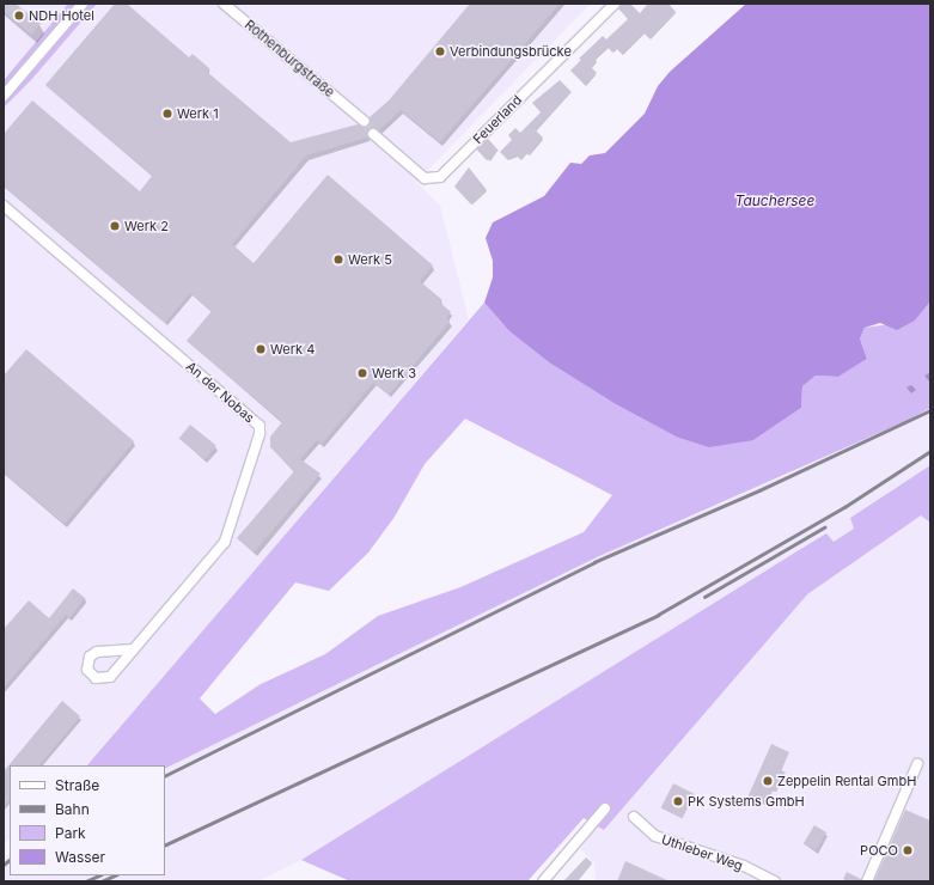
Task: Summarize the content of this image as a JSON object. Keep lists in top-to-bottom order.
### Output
{
  "streets": {
    "street": [
      "Rothenburgstraße",
      "Feuerland",
      "An der Nobas",
      "Uthleber Weg"
    ]
  },
  "water": ["Tauchersee"],
  "places": [
    "NDH Hotel",
    "Verbindungsbrücke",
    "Werk 1",
    "Werk 2",
    "Werk 5",
    "Werk 4",
    "Werk 3",
    "Zeppelin Rental GmbH",
    "PK Systems GmbH",
    "POCO"
  ],
  "legend": [
    "Straße",
    "Bahn",
    "Park",
    "Wasser"
  ]
}
